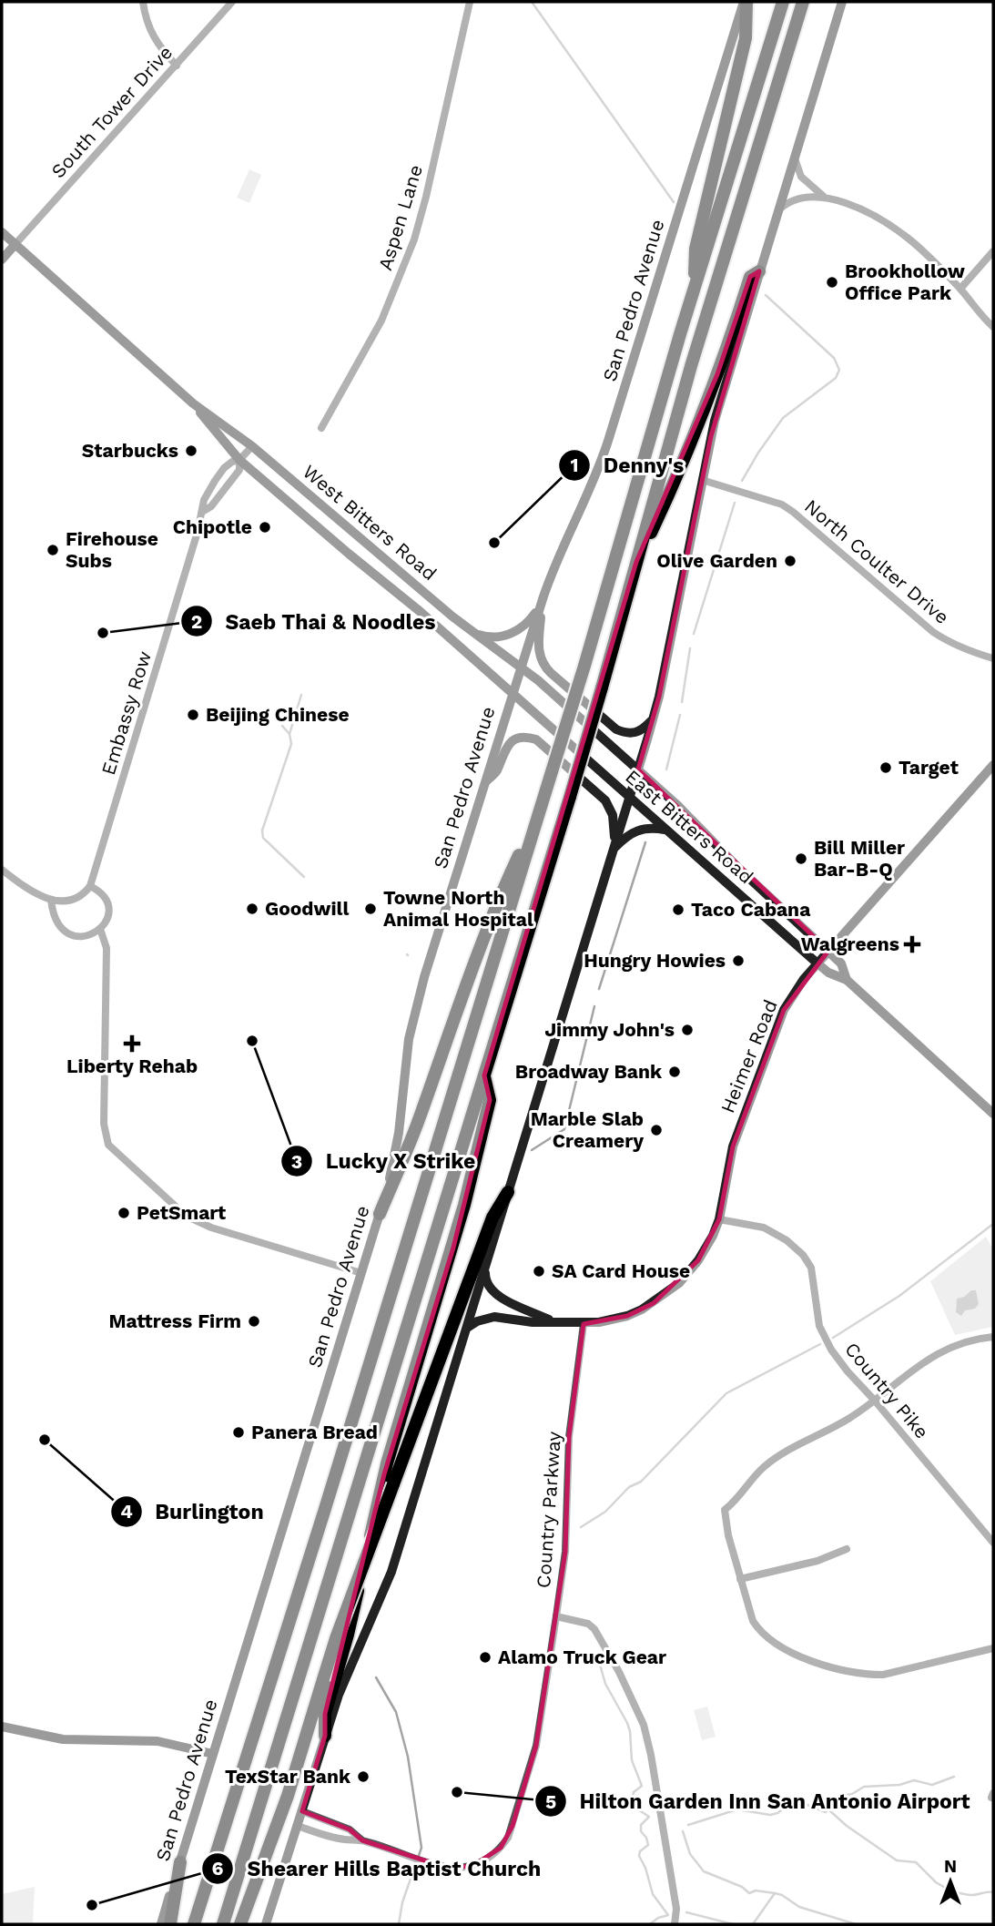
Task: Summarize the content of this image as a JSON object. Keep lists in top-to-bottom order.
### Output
{
  "streets": {
    "main road": [
      "San Pedro Avenue",
      "West Bitters Road",
      "East Bitters Road",
      "Heimer Road"
    ],
    "street": [
      "South Tower Drive",
      "Aspen Lane",
      "North Coulter Drive",
      "Embassy Row",
      "Country Pike",
      "Country Parkway"
    ]
  },
  "crossings": [
    ["South Tower Drive", "West Bitters Road"],
    ["San Pedro Avenue", "West Bitters Road"],
    ["San Pedro Avenue", "East Bitters Road"],
    ["West Bitters Road", "Embassy Row"],
    ["West Bitters Road", "East Bitters Road"],
    ["East Bitters Road", "Heimer Road"],
    ["Heimer Road", "Country Pike"],
    ["Heimer Road", "Country Parkway"]
  ],
  "places": {
    "other": [
      "Brookhollow Office Park",
      "Starbucks",
      "Chipotle",
      "Denny's",
      "Firehouse Subs",
      "Olive Garden",
      "Saeb Thai & Noodles",
      "Beijing Chinese",
      "Target",
      "Bill Miller Bar-B-Q",
      "Goodwill",
      "Towne North Animal Hospital",
      "Taco Cabana",
      "Hungry Howies",
      "Jimmy John's",
      "Lucky X Strike",
      "Broadway Bank",
      "Marble Slab Creamery",
      "PetSmart",
      "SA Card House",
      "Mattress Firm",
      "Panera Bread",
      "Burlington",
      "Alamo Truck Gear",
      "TexStar Bank",
      "Hilton Garden Inn San Antonio Airport",
      "Shearer Hills Baptist Church"
    ],
    "health": ["Walgreens", "Liberty Rehab"]
  },
  "north": "top"
}
